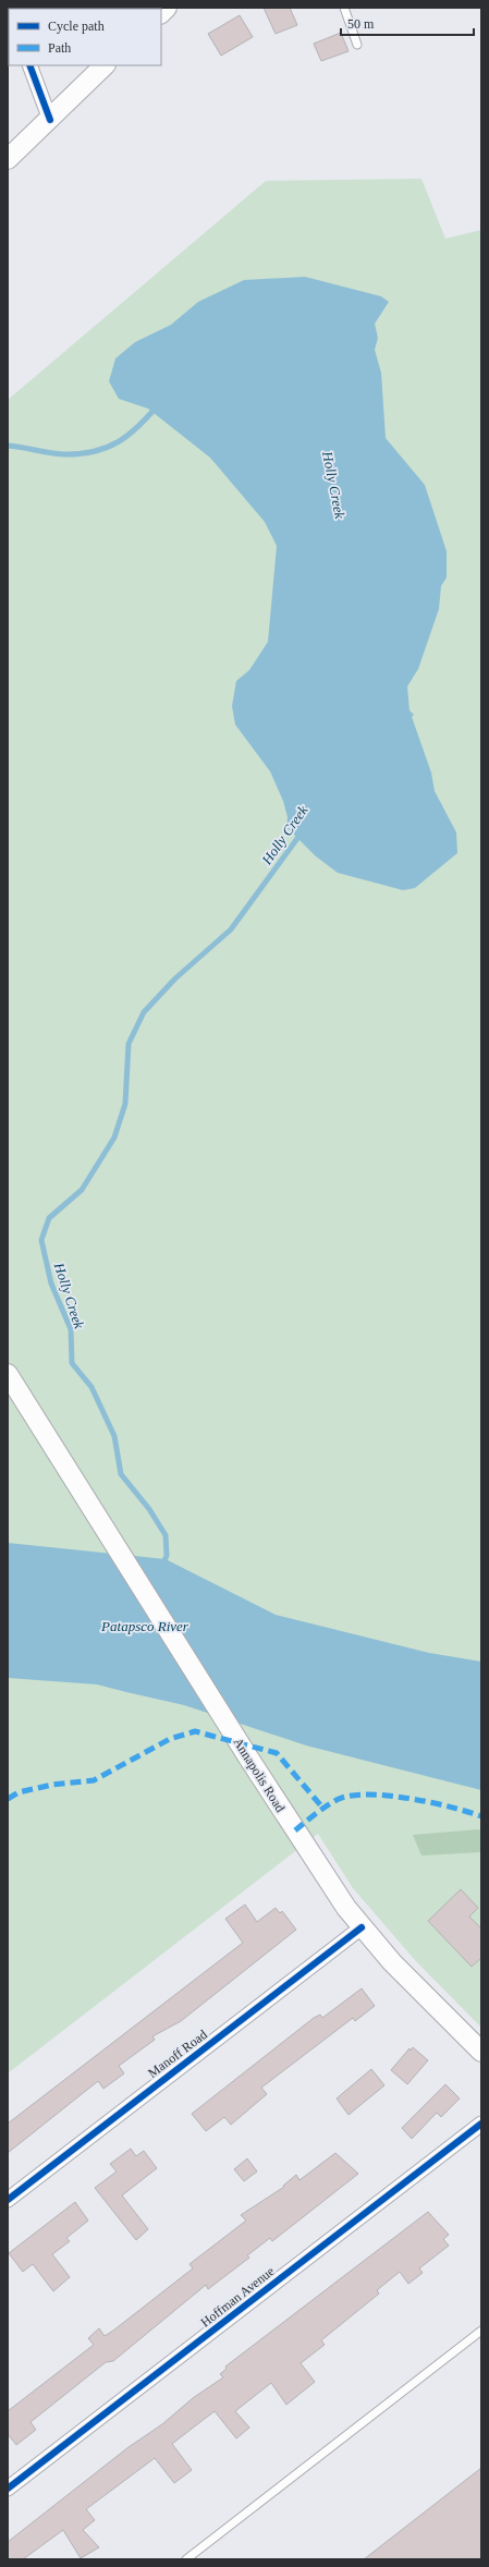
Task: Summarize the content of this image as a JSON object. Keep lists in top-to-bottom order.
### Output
{
  "streets": {
    "main road": ["Annapolis Road"],
    "street": ["Manoff Road", "Hoffman Avenue"]
  },
  "crossings": [
    ["Annapolis Road", "Manoff Road"]
  ],
  "water": ["Holly Creek", "Patapsco River"],
  "legend": ["Cycle path", "Path"],
  "scale_bar": "50 m"
}
